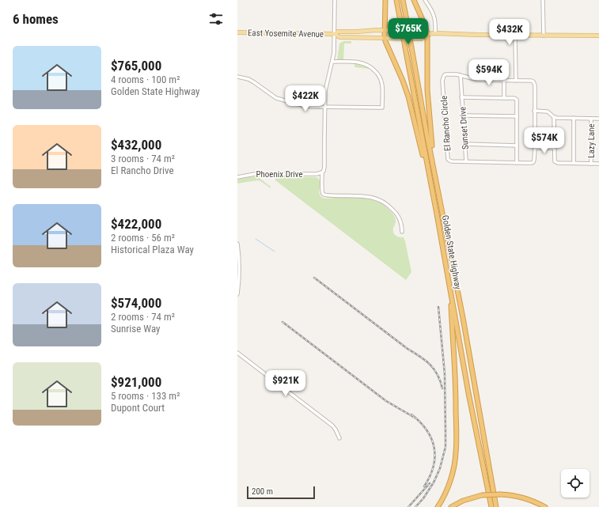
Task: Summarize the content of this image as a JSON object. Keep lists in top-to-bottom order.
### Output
{
  "streets": {
    "highway": ["Golden State Highway"],
    "main road": ["East Yosemite Avenue"],
    "street": [
      "El Rancho Circle",
      "Sunset Drive",
      "Lazy Lane",
      "Phoenix Drive"
    ]
  },
  "crossings": [
    ["El Rancho Circle", "Sunset Drive"]
  ],
  "scale_bar": "200 m",
  "page": {
    "heading": "6 homes",
    "price": [
      "$765K",
      "$432K",
      "$594K",
      "$422K",
      "$574K",
      "$921K"
    ],
    "list": [
      {
        "name": "$765,000",
        "note": "4 rooms · 100 m² · Golden State Highway"
      },
      {
        "name": "$432,000",
        "note": "3 rooms · 74 m² · El Rancho Drive"
      },
      {
        "name": "$422,000",
        "note": "2 rooms · 56 m² · Historical Plaza Way"
      },
      {
        "name": "$574,000",
        "note": "2 rooms · 74 m² · Sunrise Way"
      },
      {
        "name": "$921,000",
        "note": "5 rooms · 133 m² · Dupont Court"
      }
    ],
    "scale": "200 m"
  }
}
